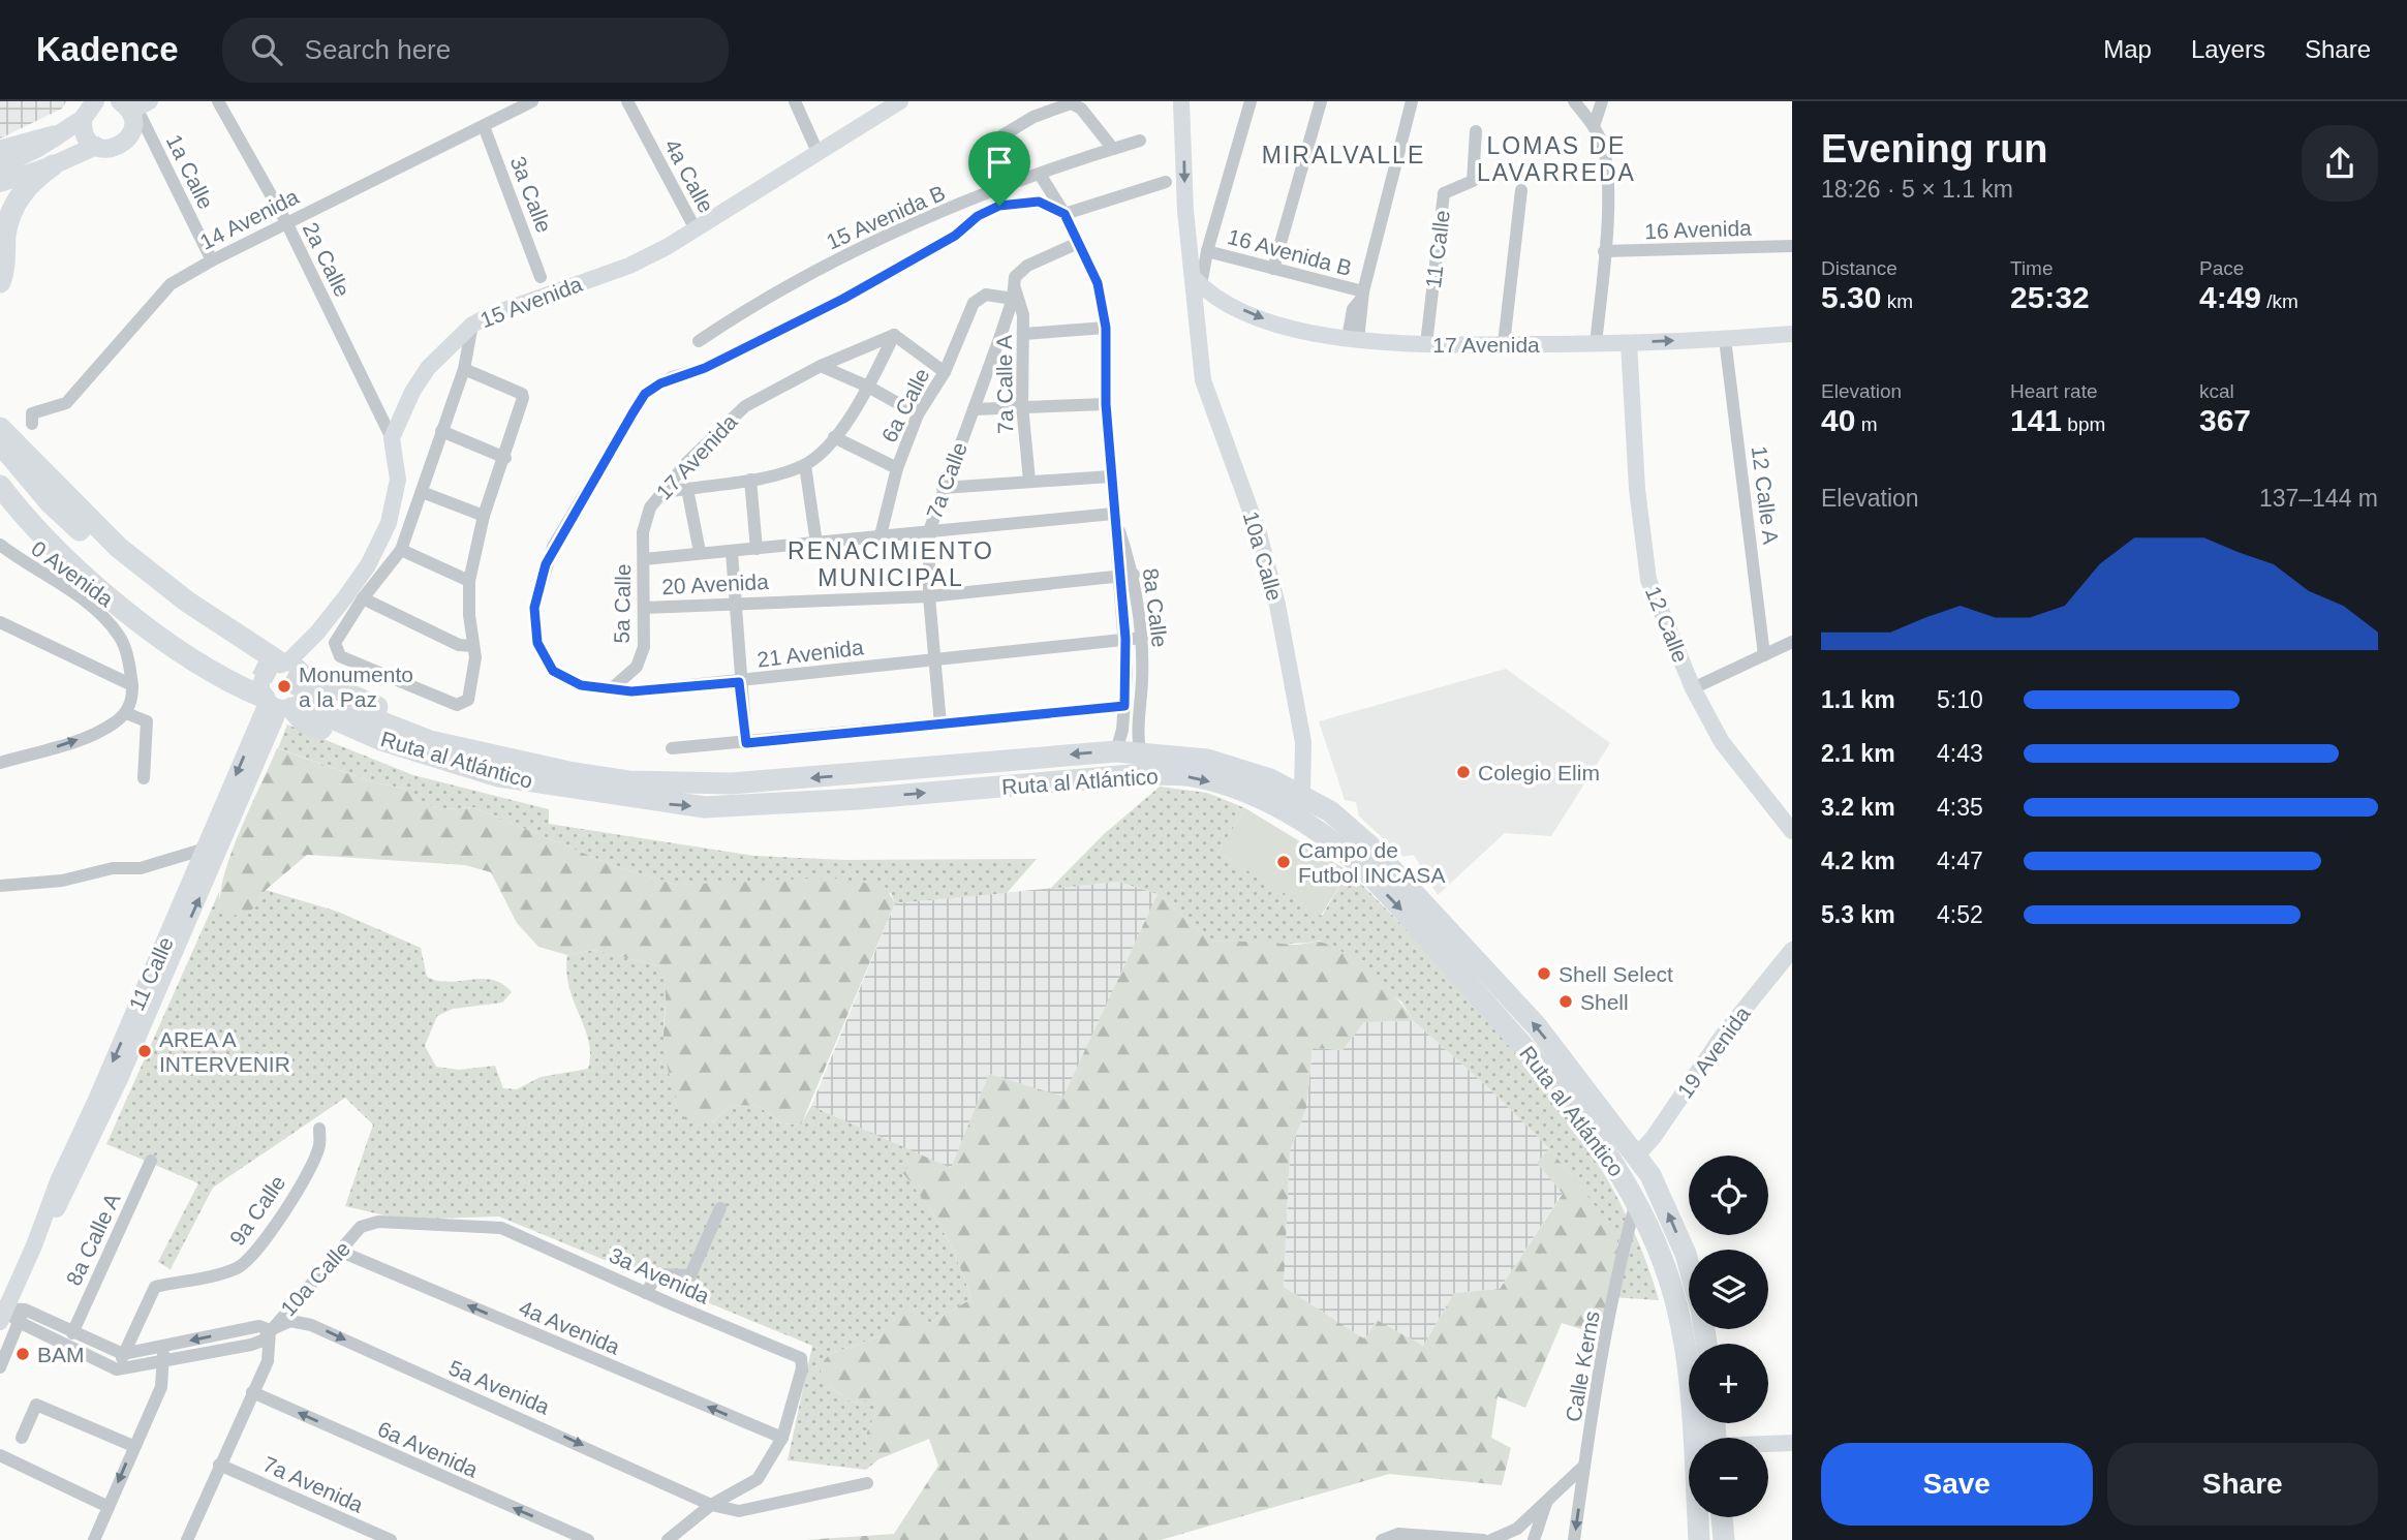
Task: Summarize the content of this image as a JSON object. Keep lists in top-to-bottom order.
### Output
{
  "streets": {
    "highway": ["Ruta al Atlántico"],
    "street": [
      "1a Calle",
      "4a Calle",
      "3a Calle",
      "15 Avenida B",
      "14 Avenida",
      "16 Avenida",
      "11 Calle",
      "16 Avenida B",
      "2a Calle",
      "15 Avenida",
      "17 Avenida",
      "7a Calle A",
      "6a Calle",
      "7a Calle",
      "12 Calle A",
      "10a Calle",
      "0 Avenida",
      "20 Avenida",
      "5a Calle",
      "8a Calle",
      "12 Calle",
      "21 Avenida",
      "19 Avenida",
      "9a Calle",
      "8a Calle A",
      "3a Avenida",
      "4a Avenida",
      "Calle Kerns",
      "5a Avenida",
      "6a Avenida",
      "7a Avenida"
    ]
  },
  "crossings": [
    ["1a Calle", "14 Avenida"],
    ["4a Calle", "15 Avenida"],
    ["3a Calle", "14 Avenida"],
    ["15 Avenida B", "8a Calle"],
    ["14 Avenida", "2a Calle"],
    ["11 Calle", "17 Avenida"],
    ["11 Calle", "Ruta al Atlántico"],
    ["2a Calle", "15 Avenida"],
    ["17 Avenida", "12 Calle A"],
    ["17 Avenida", "10a Calle"],
    ["17 Avenida", "5a Calle"],
    ["17 Avenida", "12 Calle"],
    ["7a Calle A", "6a Calle"],
    ["7a Calle A", "7a Calle"],
    ["6a Calle", "7a Calle"],
    ["7a Calle", "20 Avenida"],
    ["7a Calle", "21 Avenida"],
    ["10a Calle", "Ruta al Atlántico"],
    ["10a Calle", "3a Avenida"],
    ["10a Calle", "4a Avenida"],
    ["10a Calle", "5a Avenida"],
    ["10a Calle", "6a Avenida"],
    ["10a Calle", "7a Avenida"],
    ["20 Avenida", "5a Calle"],
    ["20 Avenida", "8a Calle"],
    ["5a Calle", "21 Avenida"],
    ["8a Calle", "21 Avenida"],
    ["8a Calle", "Ruta al Atlántico"],
    ["Ruta al Atlántico", "19 Avenida"],
    ["Ruta al Atlántico", "Calle Kerns"],
    ["9a Calle", "5a Avenida"],
    ["3a Avenida", "4a Avenida"]
  ],
  "one_way": ["4a Avenida", "5a Avenida", "6a Avenida"],
  "districts": ["LOMAS DE LAVARREDA", "MIRALVALLE", "RENACIMIENTO MUNICIPAL"],
  "places": [
    "Monumento a la Paz",
    "Colegio Elim",
    "Campo de Futbol INCASA",
    "Shell Select",
    "Shell",
    "AREA A INTERVENIR",
    "BAM"
  ],
  "page": {
    "header": "Kadence",
    "search": "Search here",
    "nav": ["Map", "Layers", "Share"],
    "heading": ["Evening run", "18:26 · 5 × 1.1 km"],
    "stats": [
      ["Distance", "5.30 km"],
      ["Time", "25:32"],
      ["Pace", "4:49 /km"],
      ["Elevation", "40 m"],
      ["Heart rate", "141 bpm"],
      ["kcal", "367"]
    ],
    "chart": ["Elevation", "137–144 m"],
    "list": [
      {
        "name": "1.1 km",
        "note": "5:10"
      },
      {
        "name": "2.1 km",
        "note": "4:43"
      },
      {
        "name": "3.2 km",
        "note": "4:35"
      },
      {
        "name": "4.2 km",
        "note": "4:47"
      },
      {
        "name": "5.3 km",
        "note": "4:52"
      }
    ],
    "map_buttons": ["+", "−"],
    "buttons": ["Save", "Share"]
  }
}
